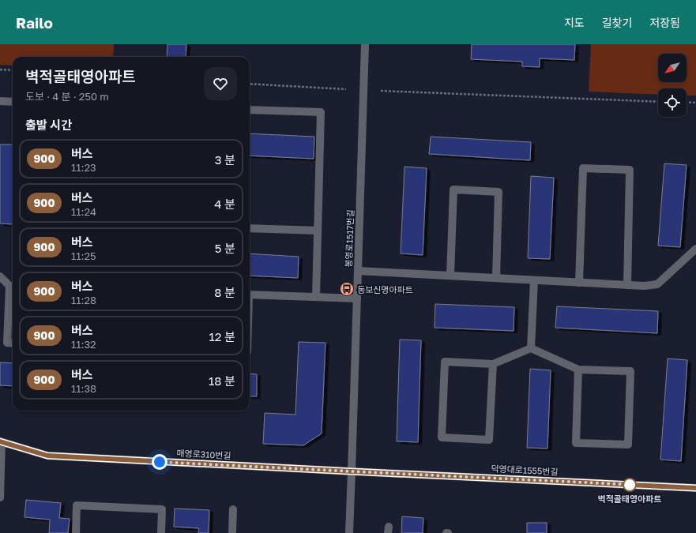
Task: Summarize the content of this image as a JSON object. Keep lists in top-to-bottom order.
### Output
{
  "streets": {
    "street": ["봉영로1517번길", "매영로310번길", "덕영대로1555번길"]
  },
  "crossings": [
    ["봉영로1517번길", "매영로310번길"],
    ["봉영로1517번길", "덕영대로1555번길"],
    ["매영로310번길", "덕영대로1555번길"]
  ],
  "places": {
    "bus stop": ["동보신명아파트"],
    "other": ["벽적골태영아파트"]
  },
  "lines": ["bus line 900"],
  "north": "bottom left",
  "page": {
    "header": "Railo",
    "nav": ["지도", "길찾기", "저장됨"],
    "heading": [
      ["벽적골태영아파트", "도보 · 4 분 · 250 m"],
      "출발 시간"
    ],
    "list": [
      {
        "mark": "900",
        "name": "버스",
        "note": "11:23",
        "value": "3 분"
      },
      {
        "mark": "900",
        "name": "버스",
        "note": "11:24",
        "value": "4 분"
      },
      {
        "mark": "900",
        "name": "버스",
        "note": "11:25",
        "value": "5 분"
      },
      {
        "mark": "900",
        "name": "버스",
        "note": "11:28",
        "value": "8 분"
      },
      {
        "mark": "900",
        "name": "버스",
        "note": "11:32",
        "value": "12 분"
      },
      {
        "mark": "900",
        "name": "버스",
        "note": "11:38",
        "value": "18 분"
      }
    ]
  }
}
